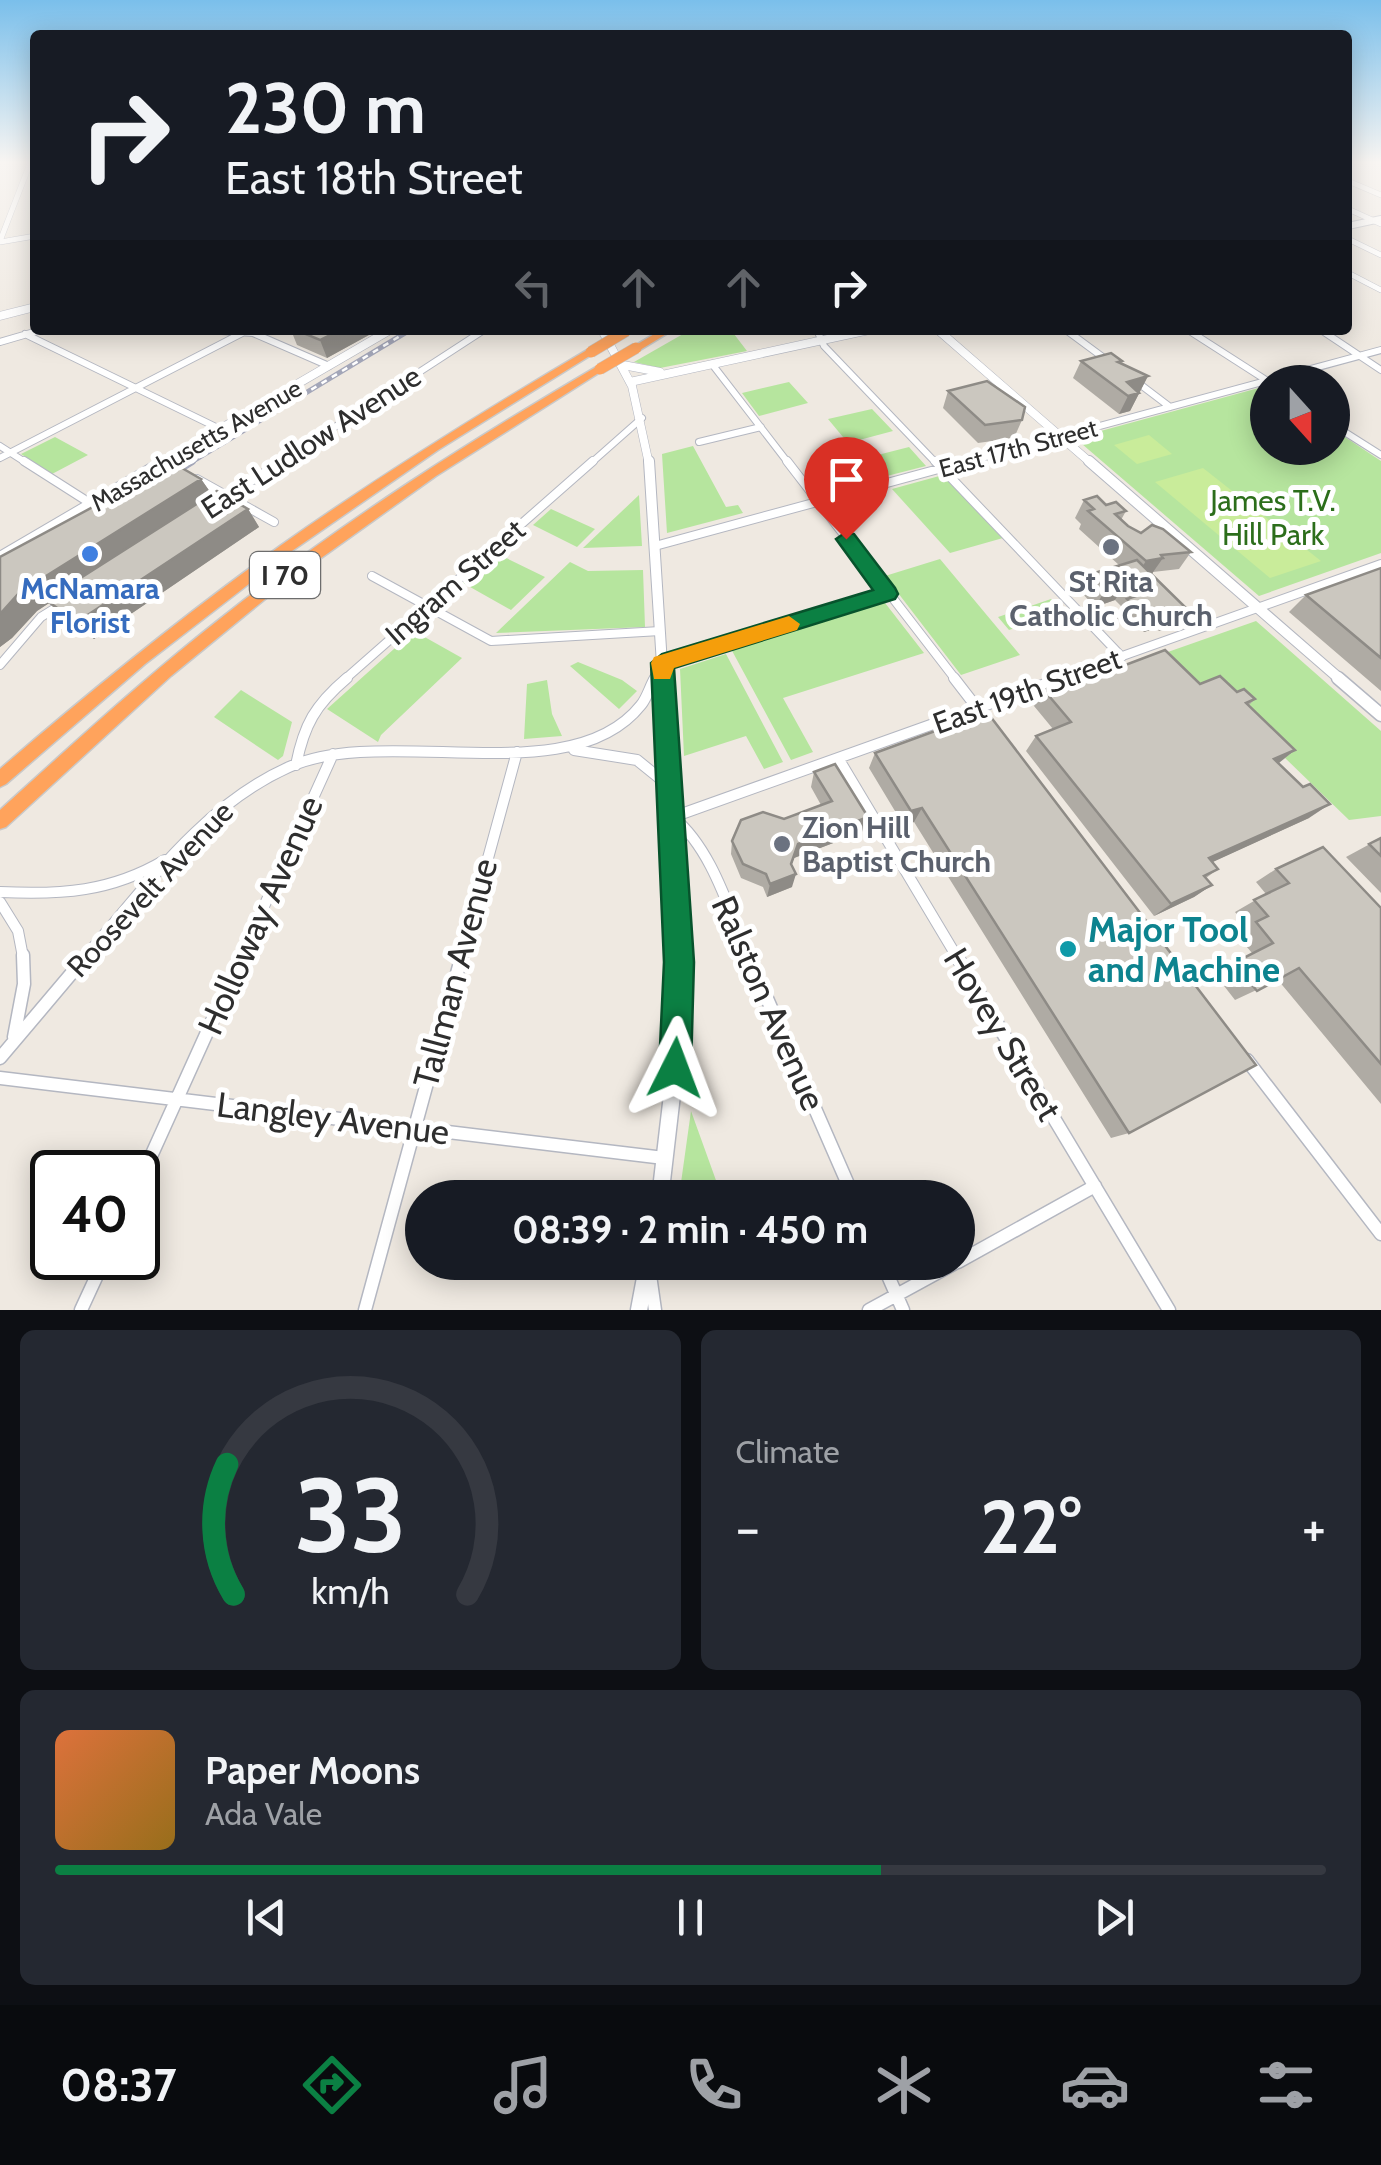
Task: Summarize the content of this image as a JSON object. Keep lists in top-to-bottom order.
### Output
{
  "streets": {
    "highway": ["I 70"],
    "street": [
      "East Ludlow Avenue",
      "Massachusetts Avenue",
      "East 17th Street",
      "Ingram Street",
      "East 19th Street",
      "Roosevelt Avenue",
      "Holloway Avenue",
      "Tallman Avenue",
      "Ralston Avenue",
      "Hovey Street",
      "Langley Avenue"
    ]
  },
  "crossings": [
    ["Ingram Street", "Roosevelt Avenue"],
    ["East 19th Street", "Ralston Avenue"],
    ["East 19th Street", "Hovey Street"],
    ["Roosevelt Avenue", "Holloway Avenue"],
    ["Roosevelt Avenue", "Tallman Avenue"],
    ["Holloway Avenue", "Langley Avenue"],
    ["Tallman Avenue", "Langley Avenue"]
  ],
  "parks": ["James T.V. Hill Park"],
  "places": [
    "St Rita Catholic Church",
    "McNamara Florist",
    "Zion Hill Baptist Church",
    "Major Tool and Machine"
  ],
  "north": "bottom",
  "page": {
    "turn": ["230 m", "East 18th Street"],
    "limit": "40",
    "trip": "08:39 · 2 min · 450 m",
    "tile": "Climate",
    "heat": ["−", "22°", "+"],
    "song": ["Paper Moons", "Ada Vale"],
    "tabs": "08:37",
    "gauge": ["33", "km/h"]
  }
}
